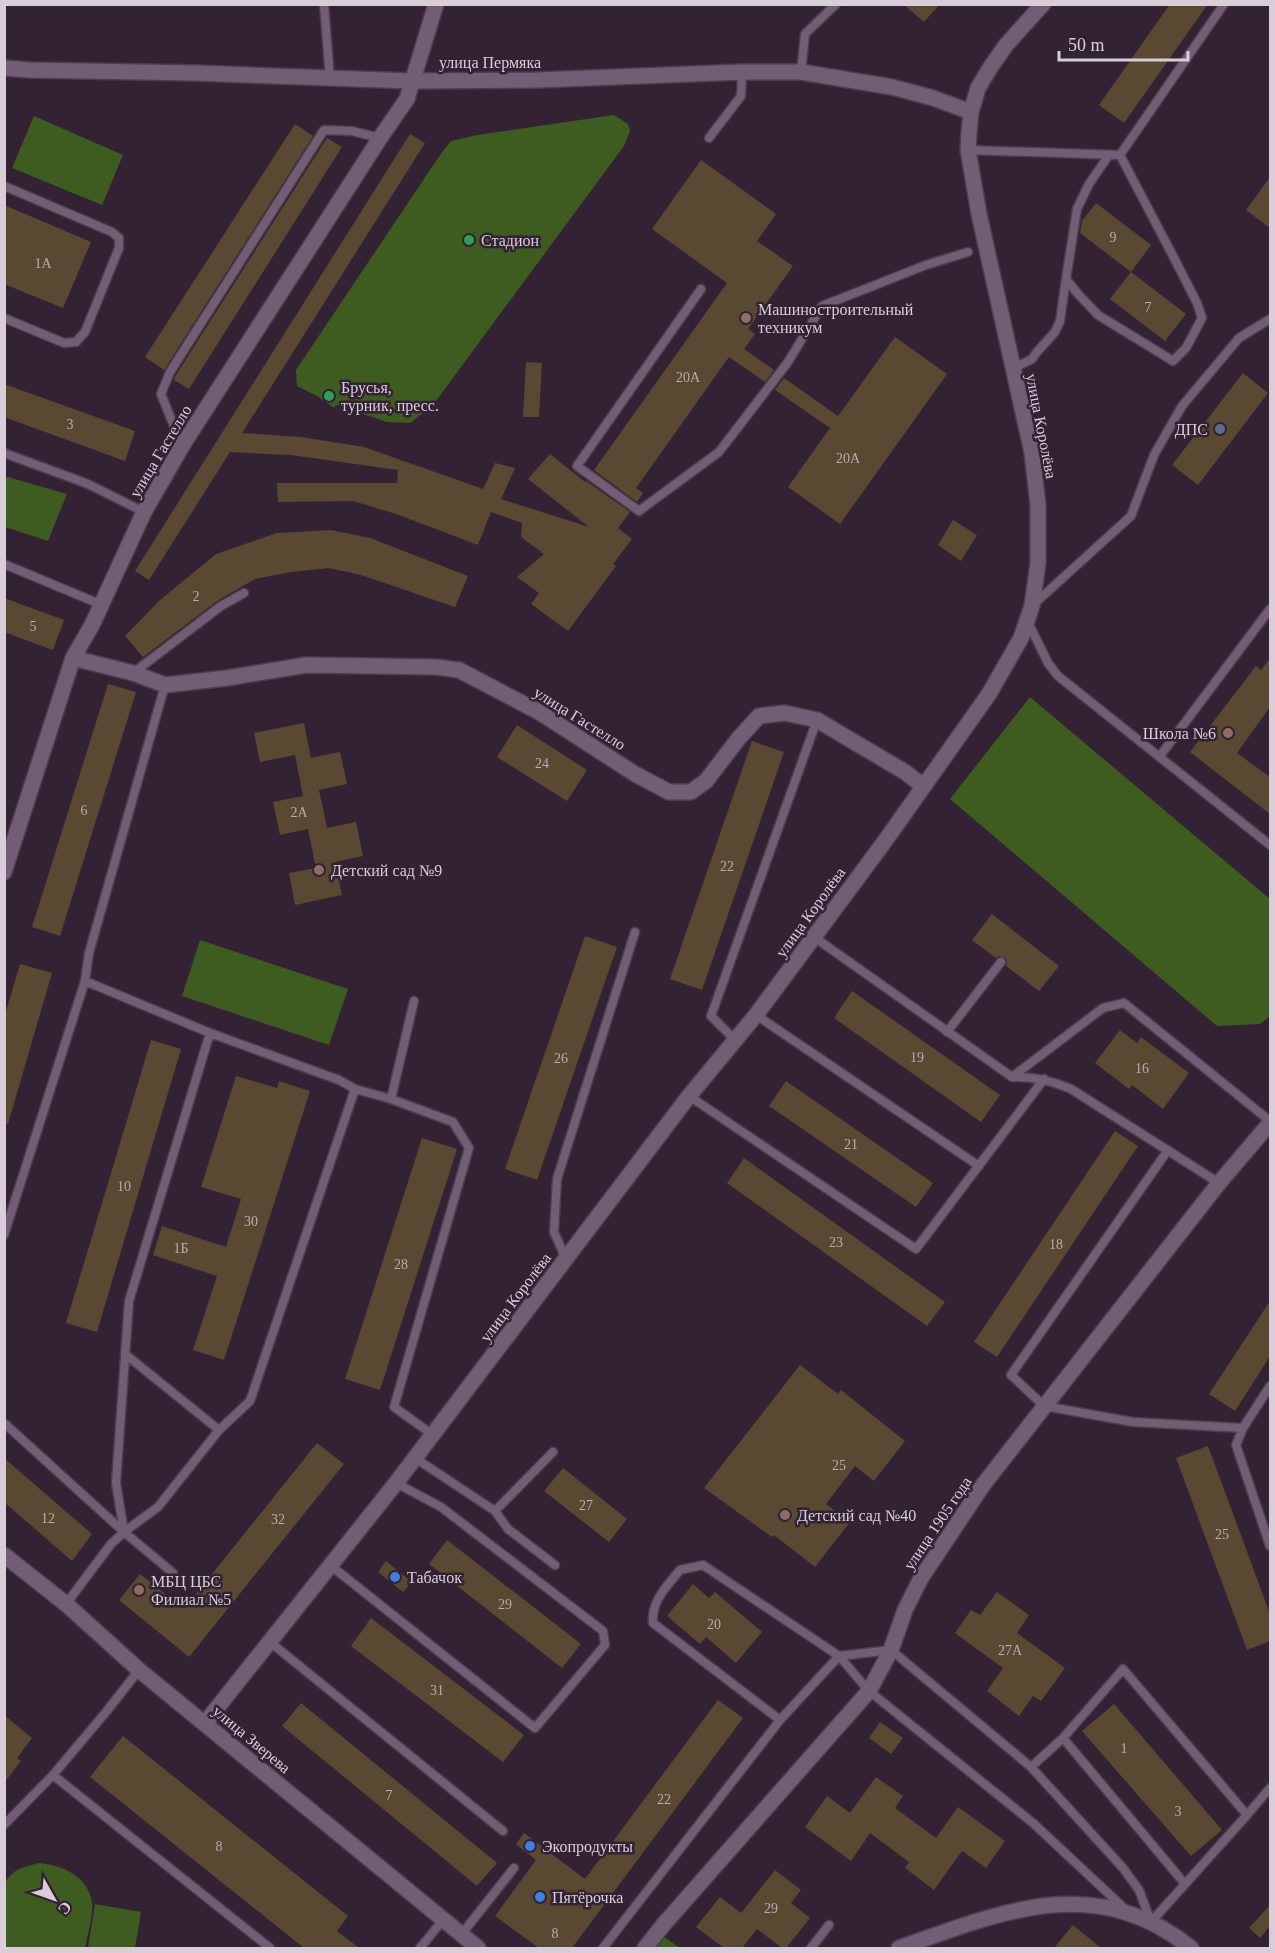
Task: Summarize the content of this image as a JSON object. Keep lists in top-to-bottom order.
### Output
{
  "streets": {
    "main road": [
      "улица Пермяка",
      "улица Королёва",
      "улица Гастелло",
      "улица 1905 года",
      "улица Зверева"
    ]
  },
  "crossings": [
    ["улица Пермяка", "улица Королёва"],
    ["улица Пермяка", "улица Гастелло"],
    ["улица Королёва", "улица Гастелло"],
    ["улица Королёва", "улица Зверева"]
  ],
  "places": [
    "Стадион",
    "Машиностроительный техникум",
    "Брусья, турник, пресс.",
    "ДПС",
    "Школа №6",
    "Детский сад №9",
    "Детский сад №40",
    "Табачок",
    "МБЦ ЦБС Филиал №5",
    "Экопродукты",
    "Пятёрочка"
  ],
  "house_numbers": [
    "9",
    "1А",
    "7",
    "20А",
    "3",
    "20А",
    "2",
    "5",
    "24",
    "6",
    "2А",
    "22",
    "19",
    "26",
    "16",
    "21",
    "10",
    "30",
    "23",
    "18",
    "1Б",
    "28",
    "25",
    "27",
    "12",
    "32",
    "25",
    "29",
    "20",
    "27А",
    "31",
    "1",
    "7",
    "22",
    "3",
    "8",
    "29",
    "8"
  ],
  "scale_bar": "50 m",
  "north": "bottom right"
}
